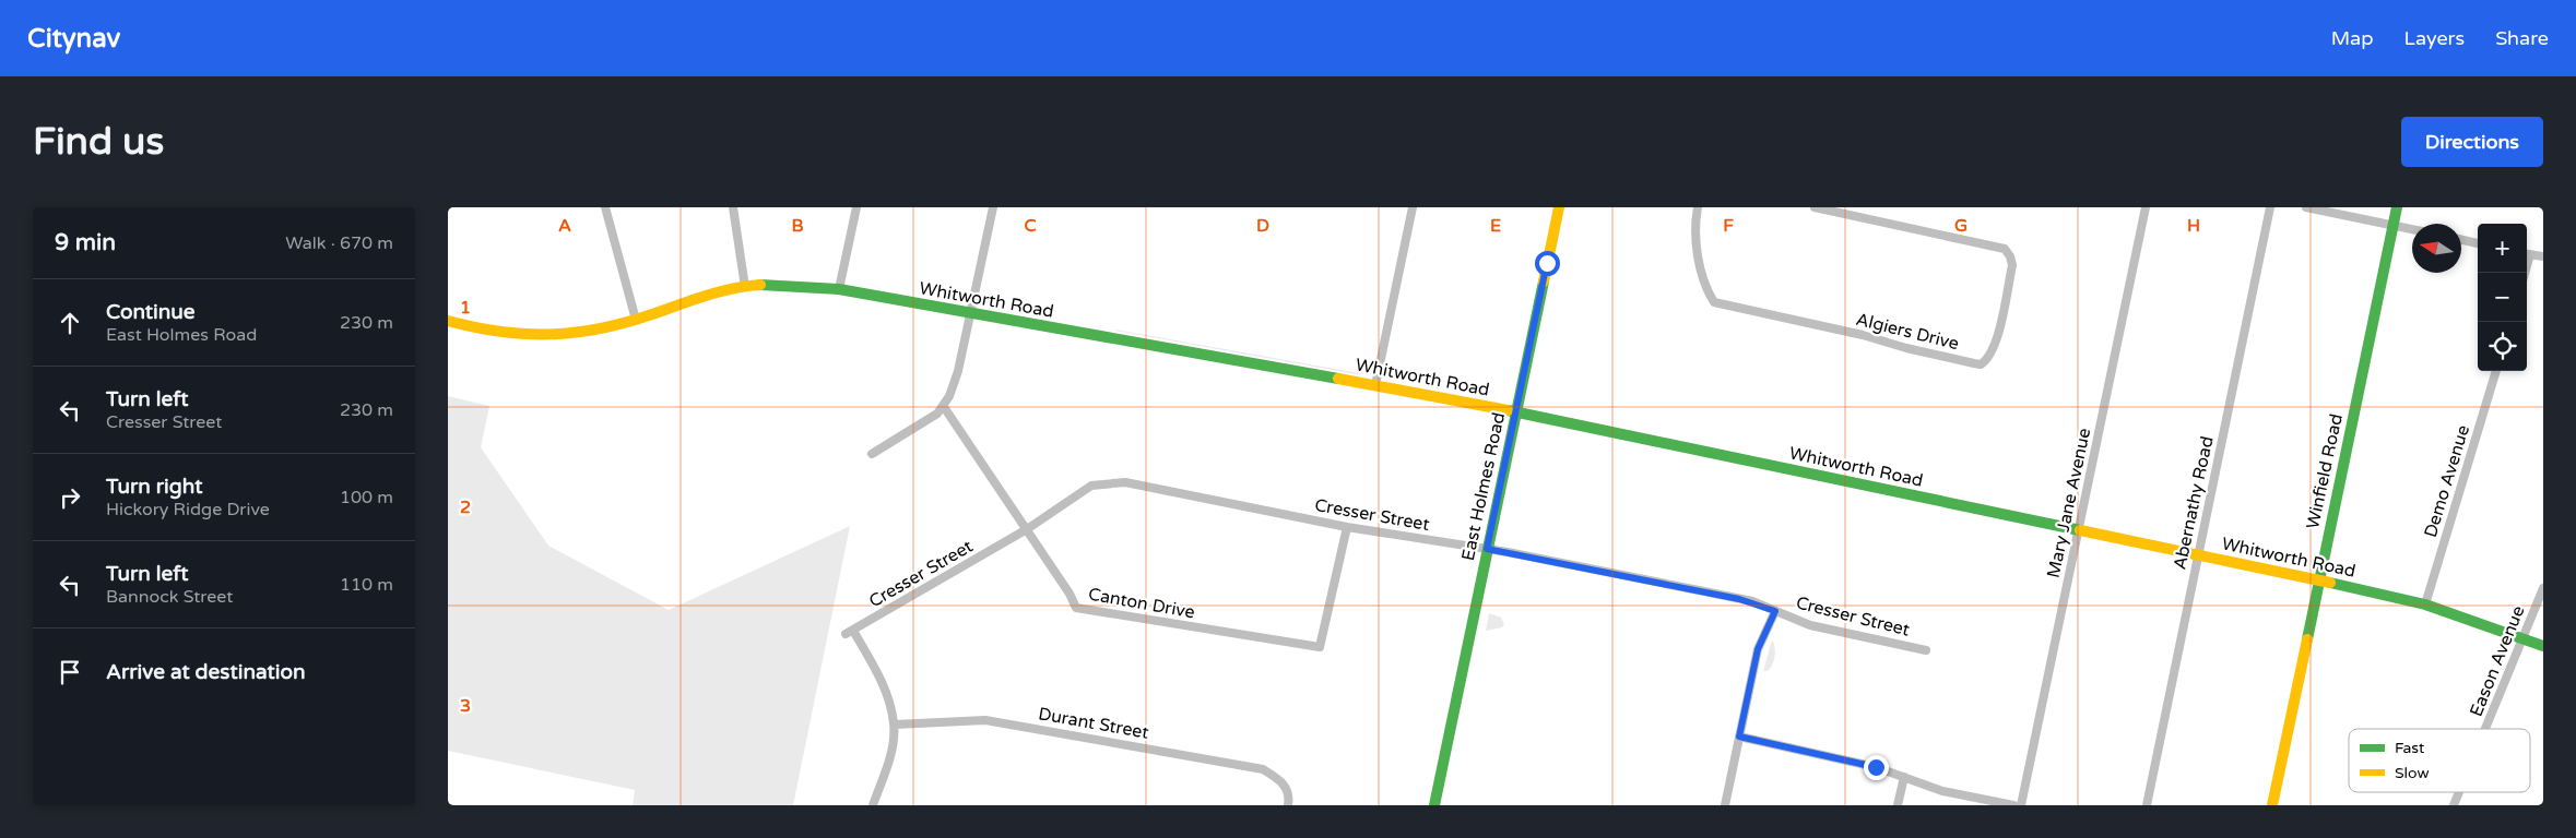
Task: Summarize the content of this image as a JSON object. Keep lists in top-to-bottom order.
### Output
{
  "streets": {
    "street": [
      "Whitworth Road",
      "Algiers Drive",
      "Winfield Road",
      "Demo Avenue",
      "East Holmes Road",
      "Mary Jane Avenue",
      "Abernathy Road",
      "Cresser Street",
      "Canton Drive",
      "Eason Avenue",
      "Durant Street"
    ]
  },
  "crossings": [
    ["Whitworth Road", "Winfield Road"],
    ["Whitworth Road", "Demo Avenue"],
    ["Whitworth Road", "East Holmes Road"],
    ["Whitworth Road", "Mary Jane Avenue"],
    ["Whitworth Road", "Abernathy Road"],
    ["Whitworth Road", "Eason Avenue"],
    ["East Holmes Road", "Cresser Street"],
    ["Cresser Street", "Canton Drive"],
    ["Cresser Street", "Durant Street"]
  ],
  "legend": ["Fast", "Slow"],
  "north": "left",
  "page": {
    "header": "Citynav",
    "nav": ["Map", "Layers", "Share"],
    "buttons": "Directions",
    "title": "Find us",
    "heading": ["9 min", "Walk · 670 m"],
    "map_buttons": ["+", "−"],
    "list": [
      ["Continue", "East Holmes Road", "230 m"],
      ["Turn left", "Cresser Street", "230 m"],
      ["Turn right", "Hickory Ridge Drive", "100 m"],
      ["Turn left", "Bannock Street", "110 m"],
      "Arrive at destination"
    ]
  },
  "grid": {
    "columns": [
      "A",
      "B",
      "C",
      "D",
      "E",
      "F",
      "G",
      "H"
    ],
    "rows": ["1", "2", "3"]
  }
}
